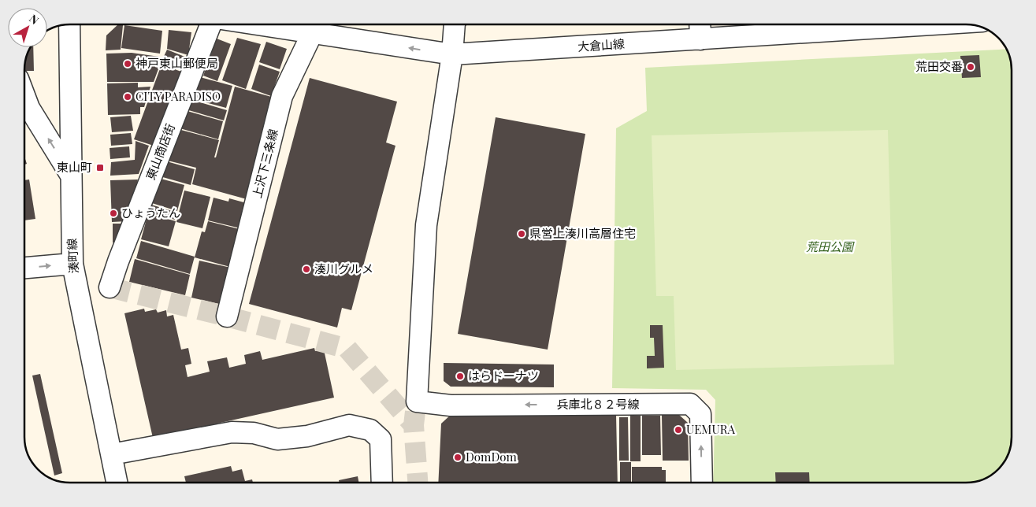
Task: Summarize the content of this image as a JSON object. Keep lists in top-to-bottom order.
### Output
{
  "streets": {
    "street": [
      "大倉山線",
      "東山商店街",
      "上沢下三条線",
      "湊町線",
      "兵庫北８２号線"
    ]
  },
  "crossings": [
    ["大倉山線", "上沢下三条線"],
    ["大倉山線", "兵庫北８２号線"]
  ],
  "parks": ["荒田公園"],
  "places": {
    "other": [
      "神戸東山郵便局",
      "荒田交番",
      "CITY PARADISO",
      "ひょうたん",
      "県営上湊川高層住宅",
      "湊川グルメ",
      "はらドーナツ",
      "UEMURA",
      "DomDom"
    ],
    "transit": ["東山町"]
  },
  "north": "top right"
}
